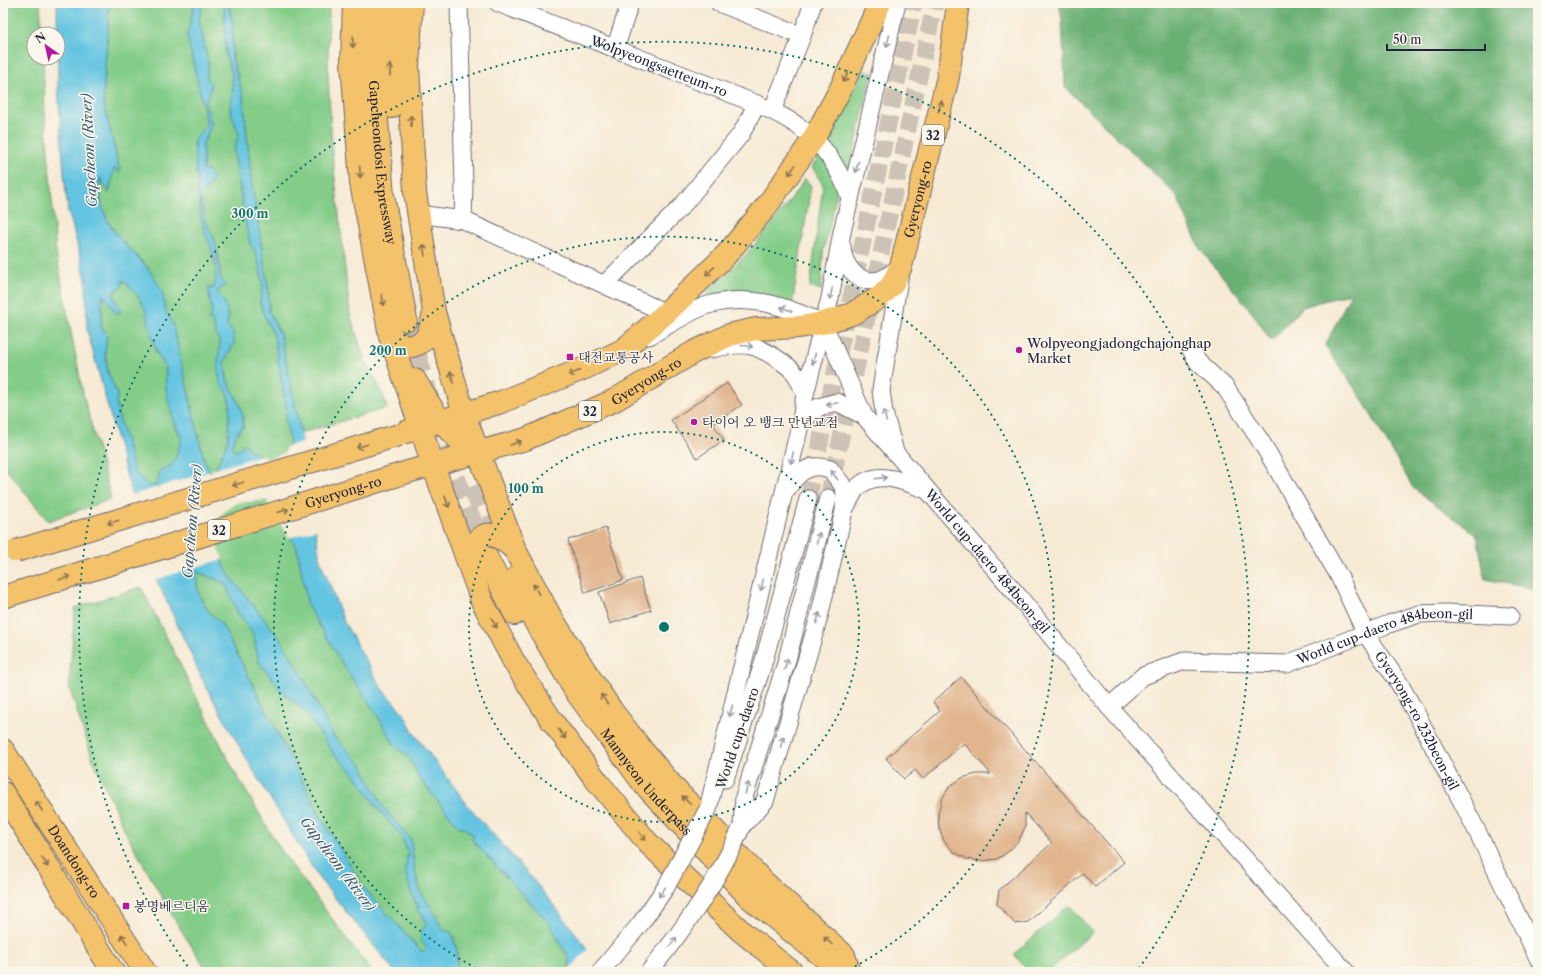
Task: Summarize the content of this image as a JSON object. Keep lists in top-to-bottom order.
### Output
{
  "streets": {
    "main road": [
      "32",
      "Gapcheondosi Expressway",
      "Gyeryong-ro",
      "Mannyeon Underpass",
      "Doandong-ro"
    ],
    "street": [
      "Wolpyeongsaetteum-ro",
      "World cup-daero 484beon-gil",
      "Gyeryong-ro 232beon-gil",
      "World cup-daero"
    ]
  },
  "crossings": [
    ["World cup-daero 484beon-gil", "Gyeryong-ro 232beon-gil"]
  ],
  "water": ["Gapcheon (River)"],
  "places": {
    "other": ["Wolpyeongjadongchajonghap Market", "타이어 오 뱅크 만년교점"],
    "transit": ["대전교통공사", "봉명베르디움"]
  },
  "scale_bar": "50 m",
  "north": "top left",
  "rings": ["300 m", "200 m", "100 m"]
}
